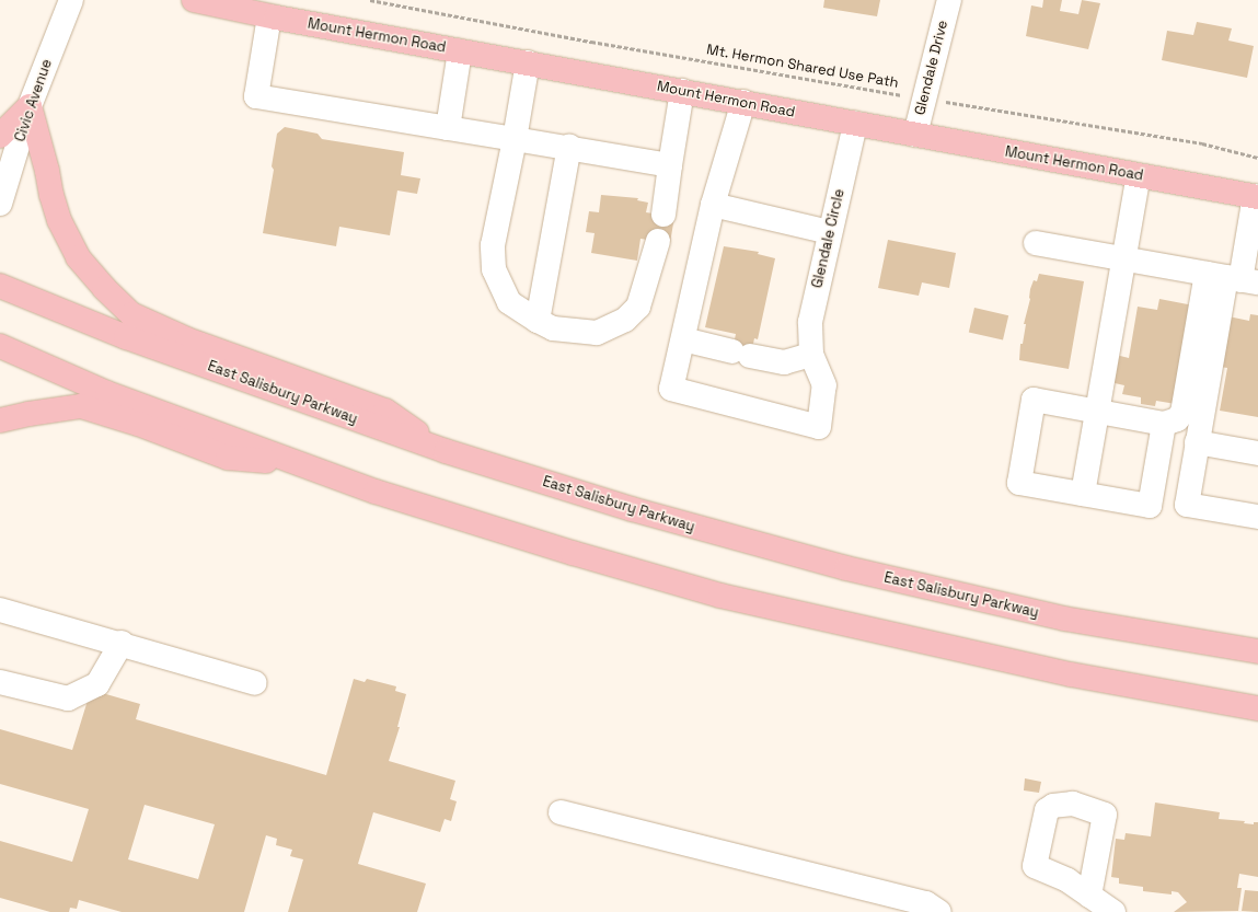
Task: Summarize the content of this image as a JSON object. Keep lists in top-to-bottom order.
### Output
{
  "streets": {
    "main road": ["Mount Hermon Road", "East Salisbury Parkway"],
    "street": ["Glendale Drive", "Civic Avenue", "Glendale Circle"],
    "path": ["Mt. Hermon Shared Use Path"]
  },
  "crossings": [
    ["Mount Hermon Road", "Glendale Drive"],
    ["Mount Hermon Road", "Glendale Circle"],
    ["Mt. Hermon Shared Use Path", "Glendale Drive"]
  ]
}
